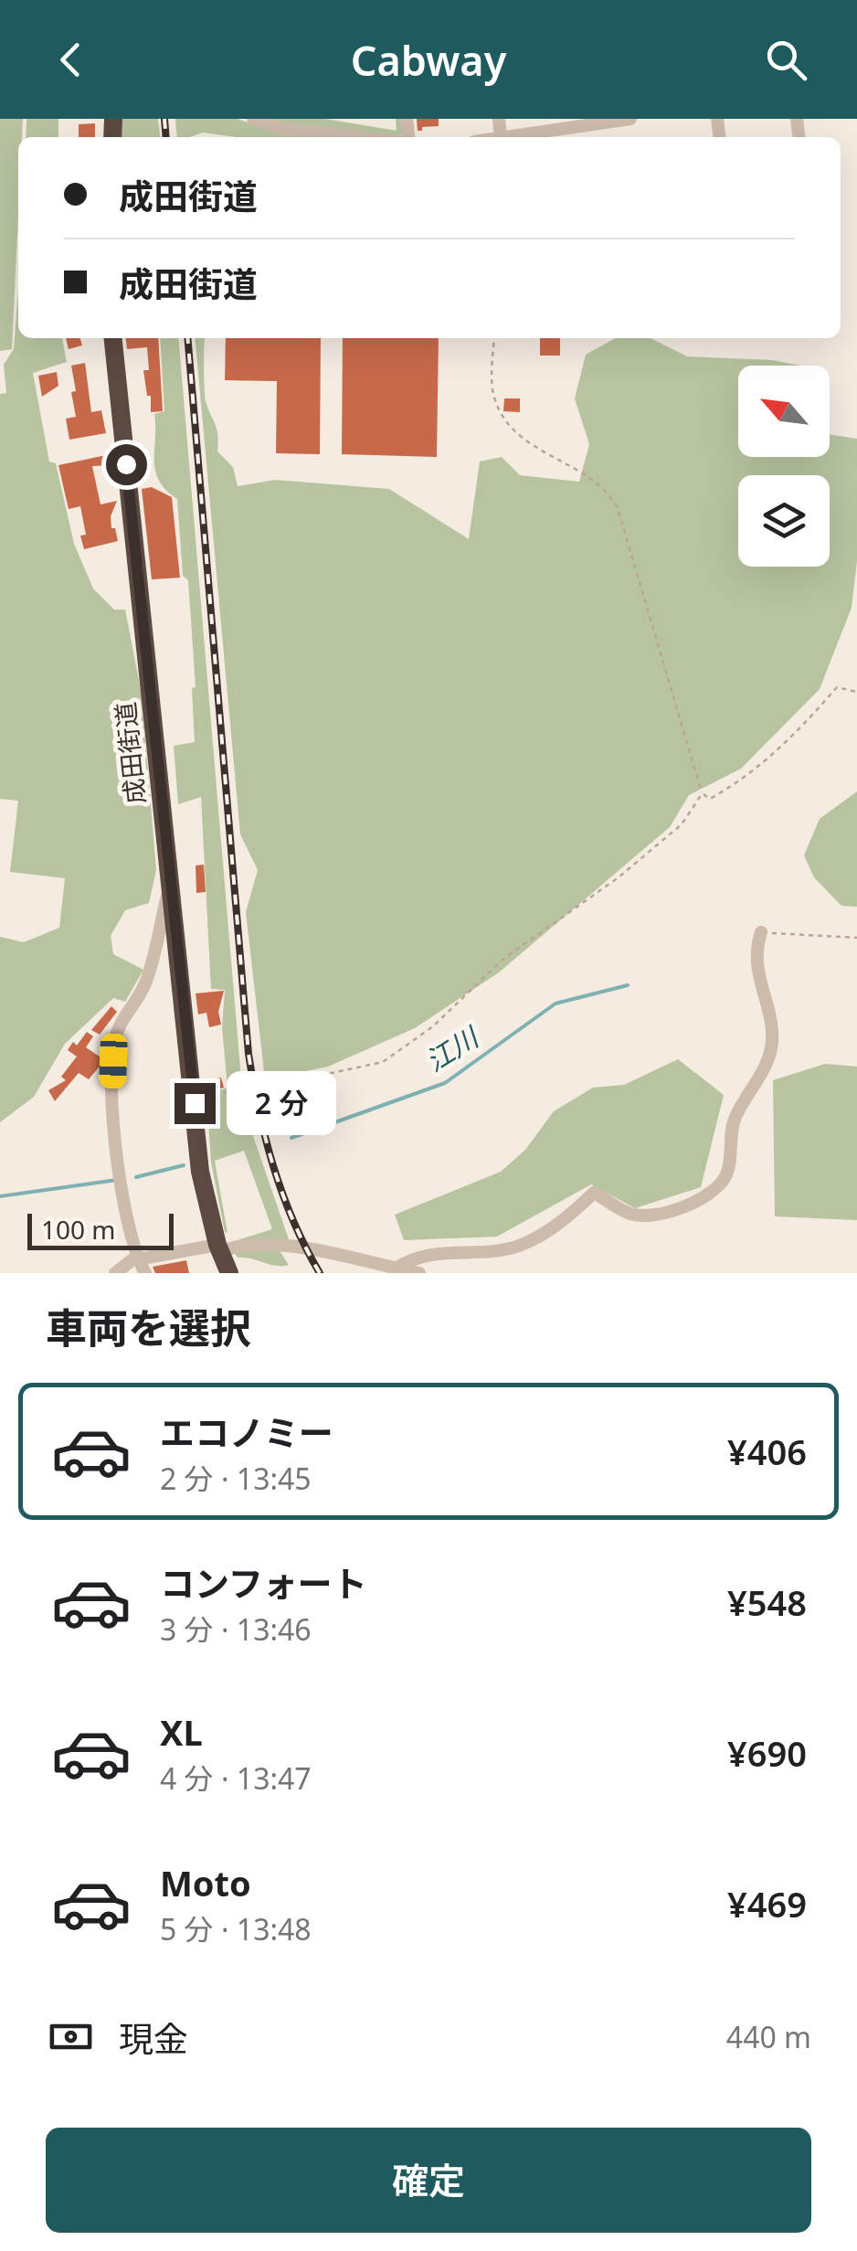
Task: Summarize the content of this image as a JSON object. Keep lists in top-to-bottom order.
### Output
{
  "streets": {
    "highway": ["成田街道"]
  },
  "water": ["江川"],
  "scale_bar": "100 m",
  "north": "top left",
  "page": {
    "header": "Cabway",
    "banner": ["成田街道", "成田街道"],
    "bubble": "2 分",
    "scale": "100 m",
    "heading": "車両を選択",
    "list": [
      {
        "name": "エコノミー",
        "note": "2 分 · 13:45",
        "value": "¥406"
      },
      {
        "name": "コンフォート",
        "note": "3 分 · 13:46",
        "value": "¥548"
      },
      {
        "name": "XL",
        "note": "4 分 · 13:47",
        "value": "¥690"
      },
      {
        "name": "Moto",
        "note": "5 分 · 13:48",
        "value": "¥469"
      }
    ],
    "pay": ["現金", "440 m"],
    "buttons": "確定"
  }
}
